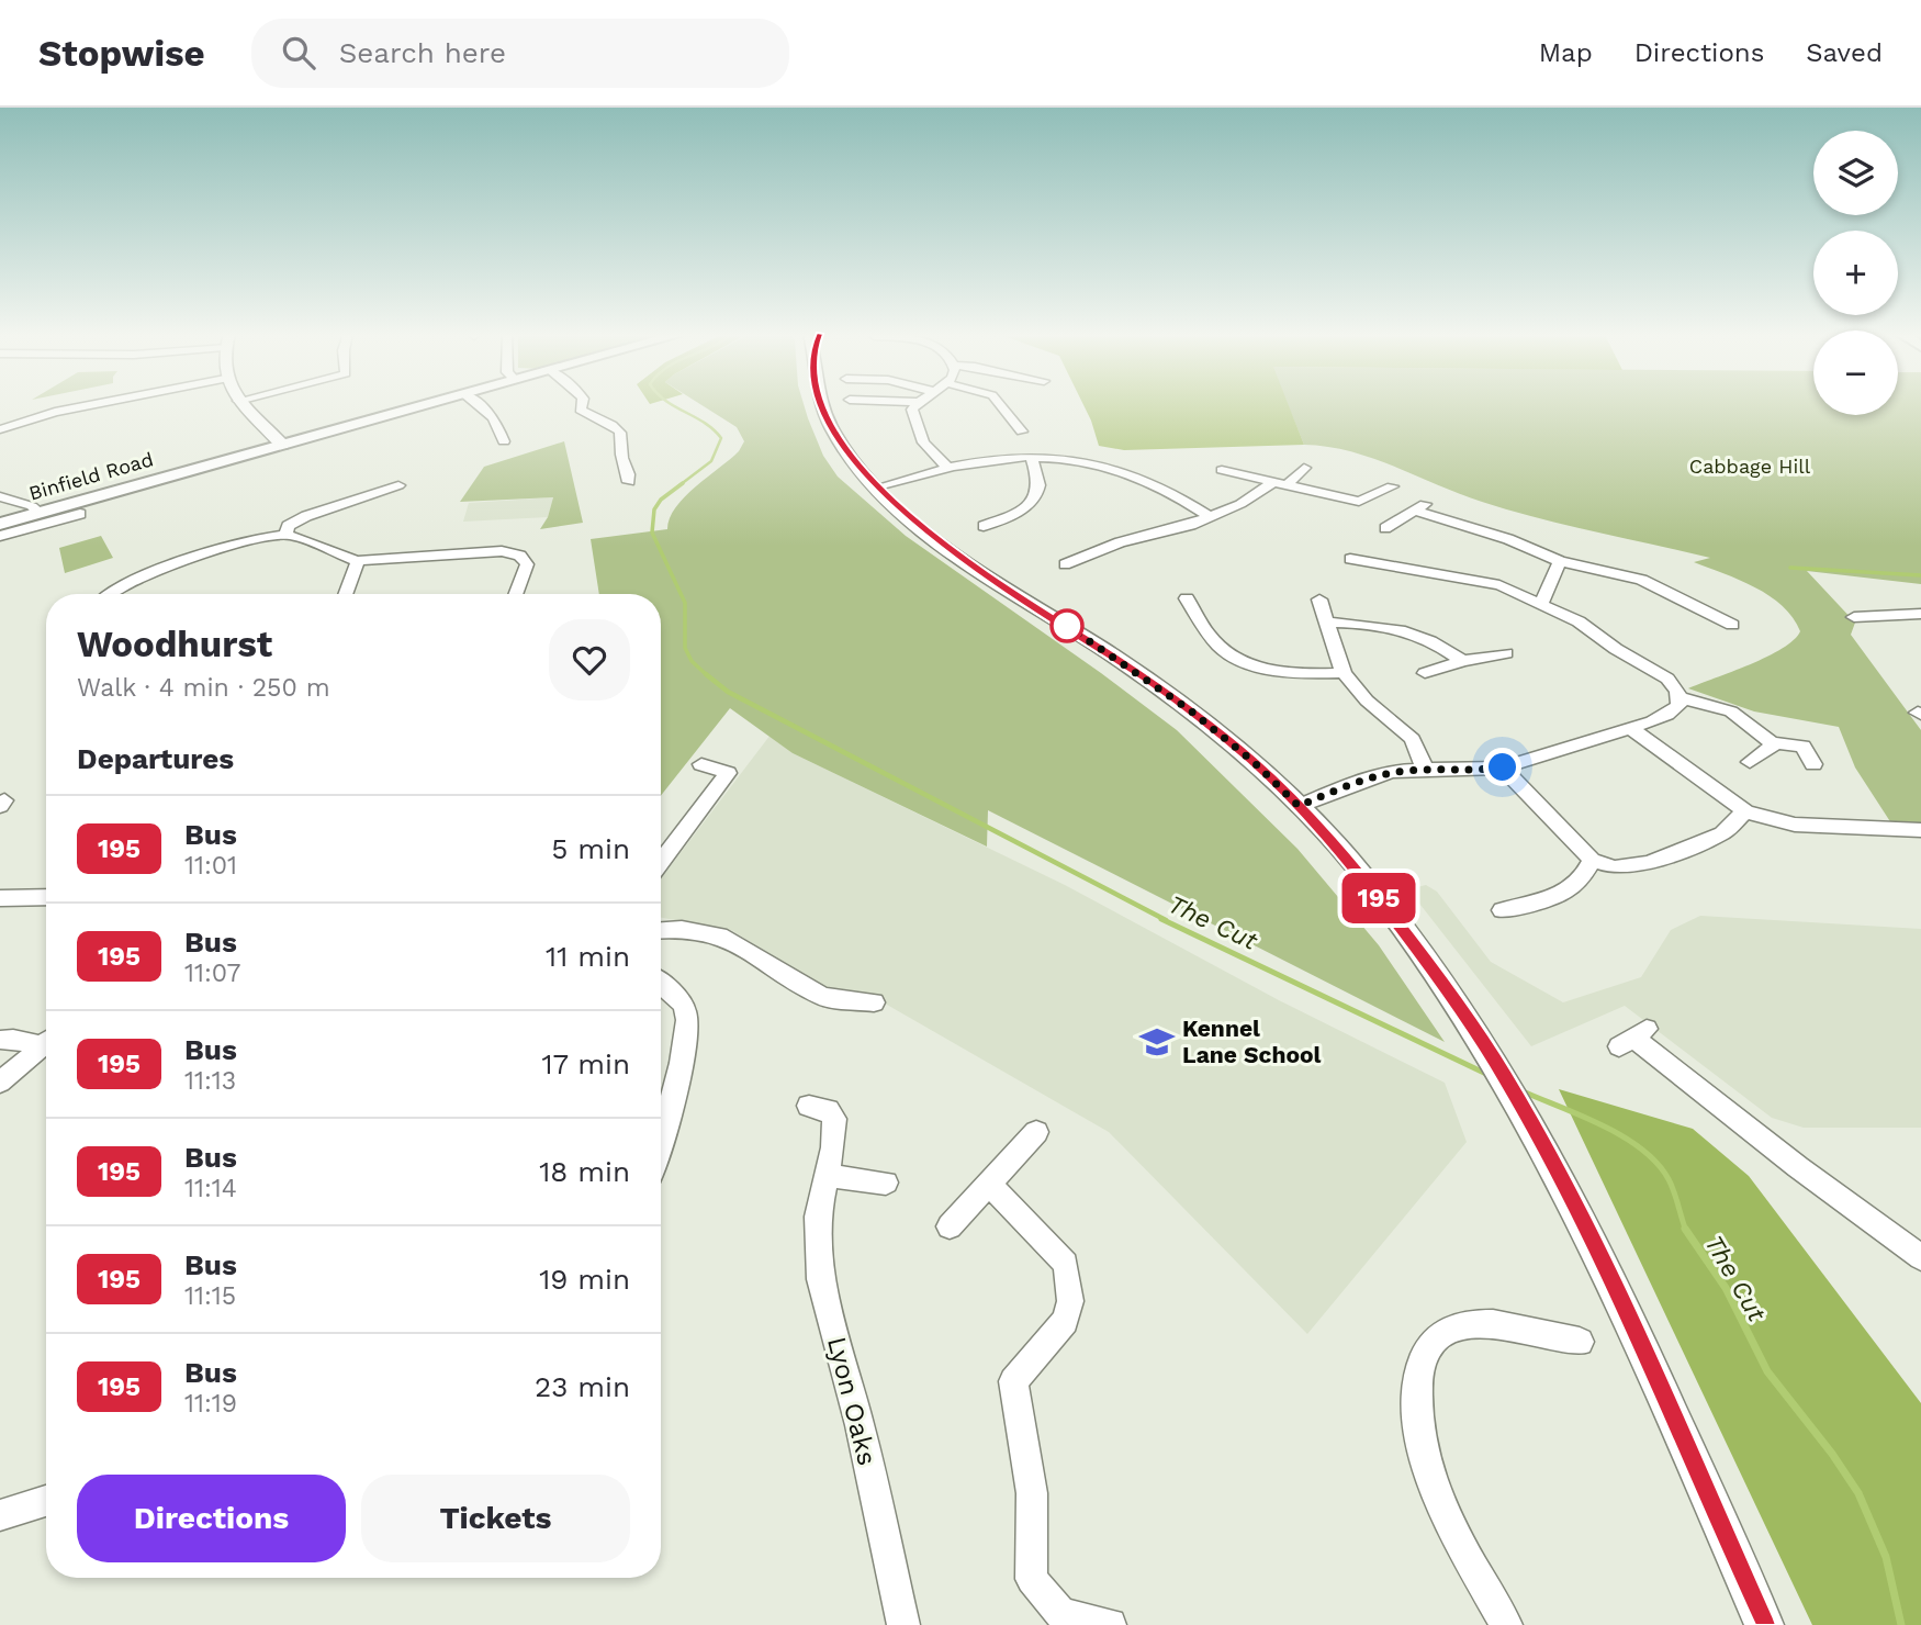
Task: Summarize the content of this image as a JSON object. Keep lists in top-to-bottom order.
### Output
{
  "streets": {
    "main road": ["Binfield Road"],
    "street": ["Lyon Oaks"]
  },
  "water": ["The Cut"],
  "parks": ["Cabbage Hill"],
  "places": {
    "school or university": ["Kennel Lane School"]
  },
  "lines": ["bus line 195"],
  "page": {
    "header": "Stopwise",
    "search": "Search here",
    "nav": ["Map", "Directions", "Saved"],
    "on_map": "195",
    "map_buttons": ["+", "−"],
    "heading": [
      ["Woodhurst", "Walk · 4 min · 250 m"],
      "Departures"
    ],
    "list": [
      {
        "mark": "195",
        "name": "Bus",
        "note": "11:01",
        "value": "5 min"
      },
      {
        "mark": "195",
        "name": "Bus",
        "note": "11:07",
        "value": "11 min"
      },
      {
        "mark": "195",
        "name": "Bus",
        "note": "11:13",
        "value": "17 min"
      },
      {
        "mark": "195",
        "name": "Bus",
        "note": "11:14",
        "value": "18 min"
      },
      {
        "mark": "195",
        "name": "Bus",
        "note": "11:15",
        "value": "19 min"
      },
      {
        "mark": "195",
        "name": "Bus",
        "note": "11:19",
        "value": "23 min"
      }
    ],
    "buttons": ["Directions", "Tickets"]
  }
}
